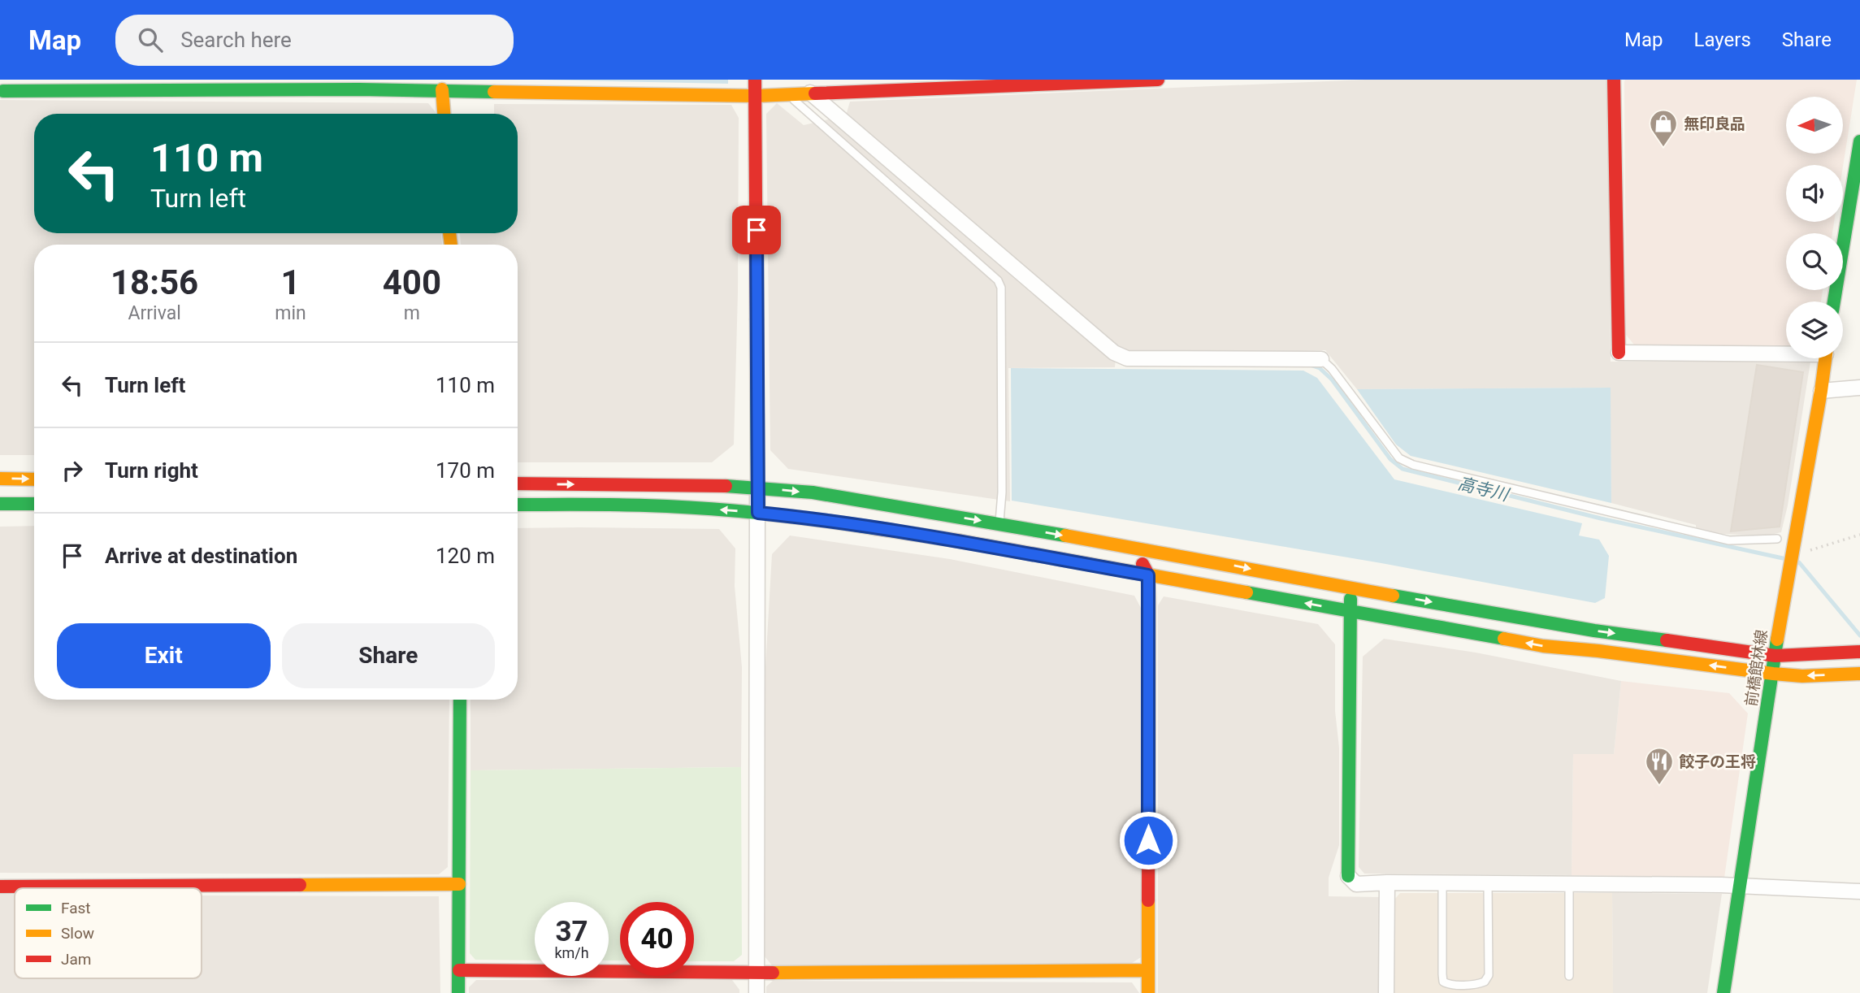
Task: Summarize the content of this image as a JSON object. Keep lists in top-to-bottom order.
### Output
{
  "streets": {
    "street": ["前橋館林線"]
  },
  "water": ["高寺川"],
  "places": {
    "shop": ["無印良品"],
    "restaurant": ["餃子の王将"]
  },
  "legend": ["Fast", "Slow", "Jam"],
  "north": "left",
  "page": {
    "header": "Map",
    "search": "Search here",
    "nav": ["Map", "Layers", "Share"],
    "turn": ["110 m", "Turn left"],
    "eta": [
      "18:56",
      "Arrival",
      "1",
      "min",
      "400",
      "m"
    ],
    "list": [
      {
        "name": "Turn left",
        "value": "110 m"
      },
      {
        "name": "Turn right",
        "value": "170 m"
      },
      {
        "name": "Arrive at destination",
        "value": "120 m"
      }
    ],
    "buttons": ["Exit", "Share"],
    "speed": "37 km/h",
    "limit": "40"
  }
}
